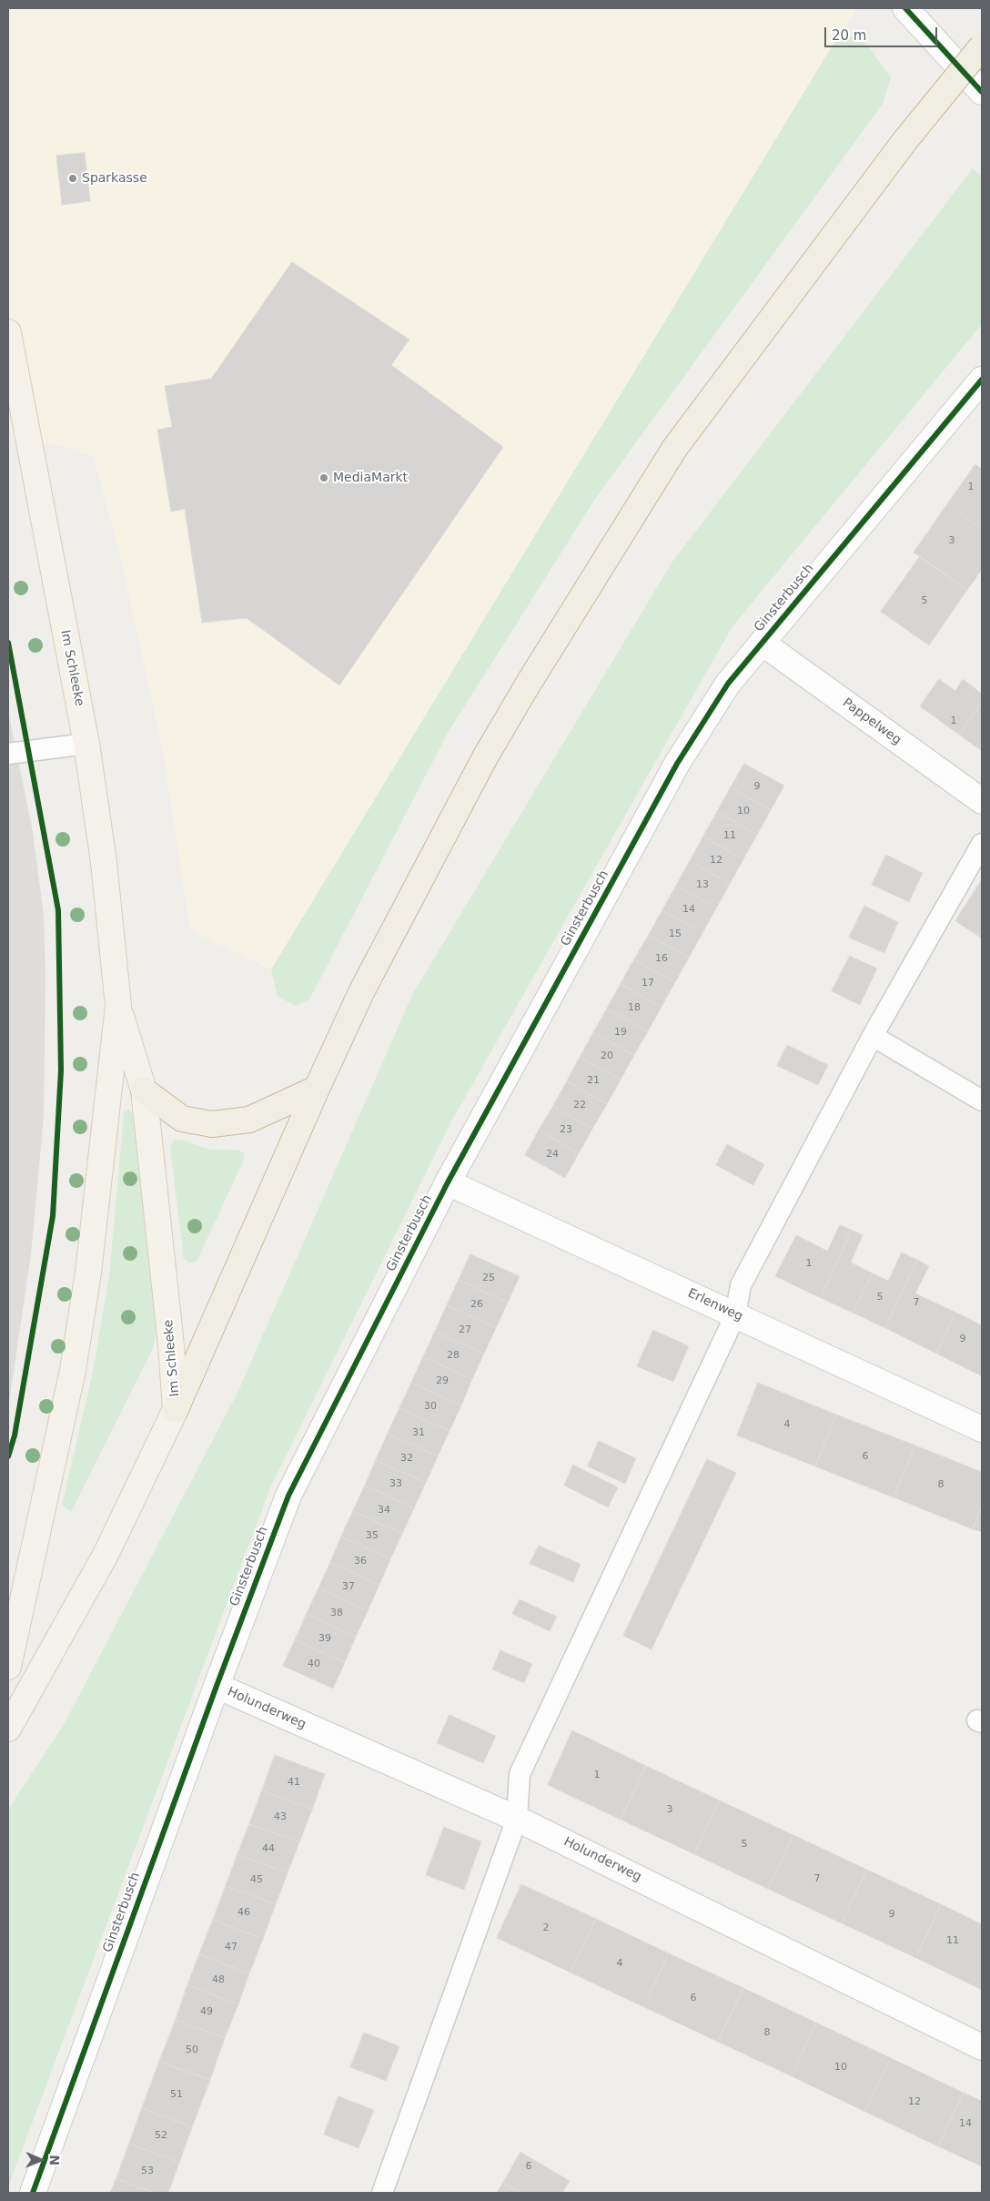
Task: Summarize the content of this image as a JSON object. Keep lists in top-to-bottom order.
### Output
{
  "streets": {
    "main road": ["Im Schleeke"],
    "street": [
      "Ginsterbusch",
      "Pappelweg",
      "Erlenweg",
      "Holunderweg"
    ]
  },
  "crossings": [
    ["Ginsterbusch", "Pappelweg"],
    ["Ginsterbusch", "Erlenweg"],
    ["Ginsterbusch", "Holunderweg"]
  ],
  "places": ["Sparkasse", "MediaMarkt"],
  "house_numbers": [
    "1",
    "3",
    "5",
    "1",
    "9",
    "10",
    "11",
    "12",
    "13",
    "14",
    "15",
    "16",
    "17",
    "18",
    "19",
    "20",
    "21",
    "22",
    "23",
    "24",
    "1",
    "25",
    "5",
    "7",
    "26",
    "27",
    "9",
    "28",
    "29",
    "30",
    "4",
    "31",
    "6",
    "32",
    "33",
    "8",
    "34",
    "35",
    "36",
    "37",
    "38",
    "39",
    "40",
    "1",
    "41",
    "3",
    "43",
    "5",
    "44",
    "7",
    "45",
    "46",
    "9",
    "2",
    "11",
    "47",
    "4",
    "48",
    "6",
    "49",
    "8",
    "50",
    "10",
    "51",
    "12",
    "14",
    "52",
    "6",
    "53"
  ],
  "scale_bar": "20 m",
  "north": "right"
}
